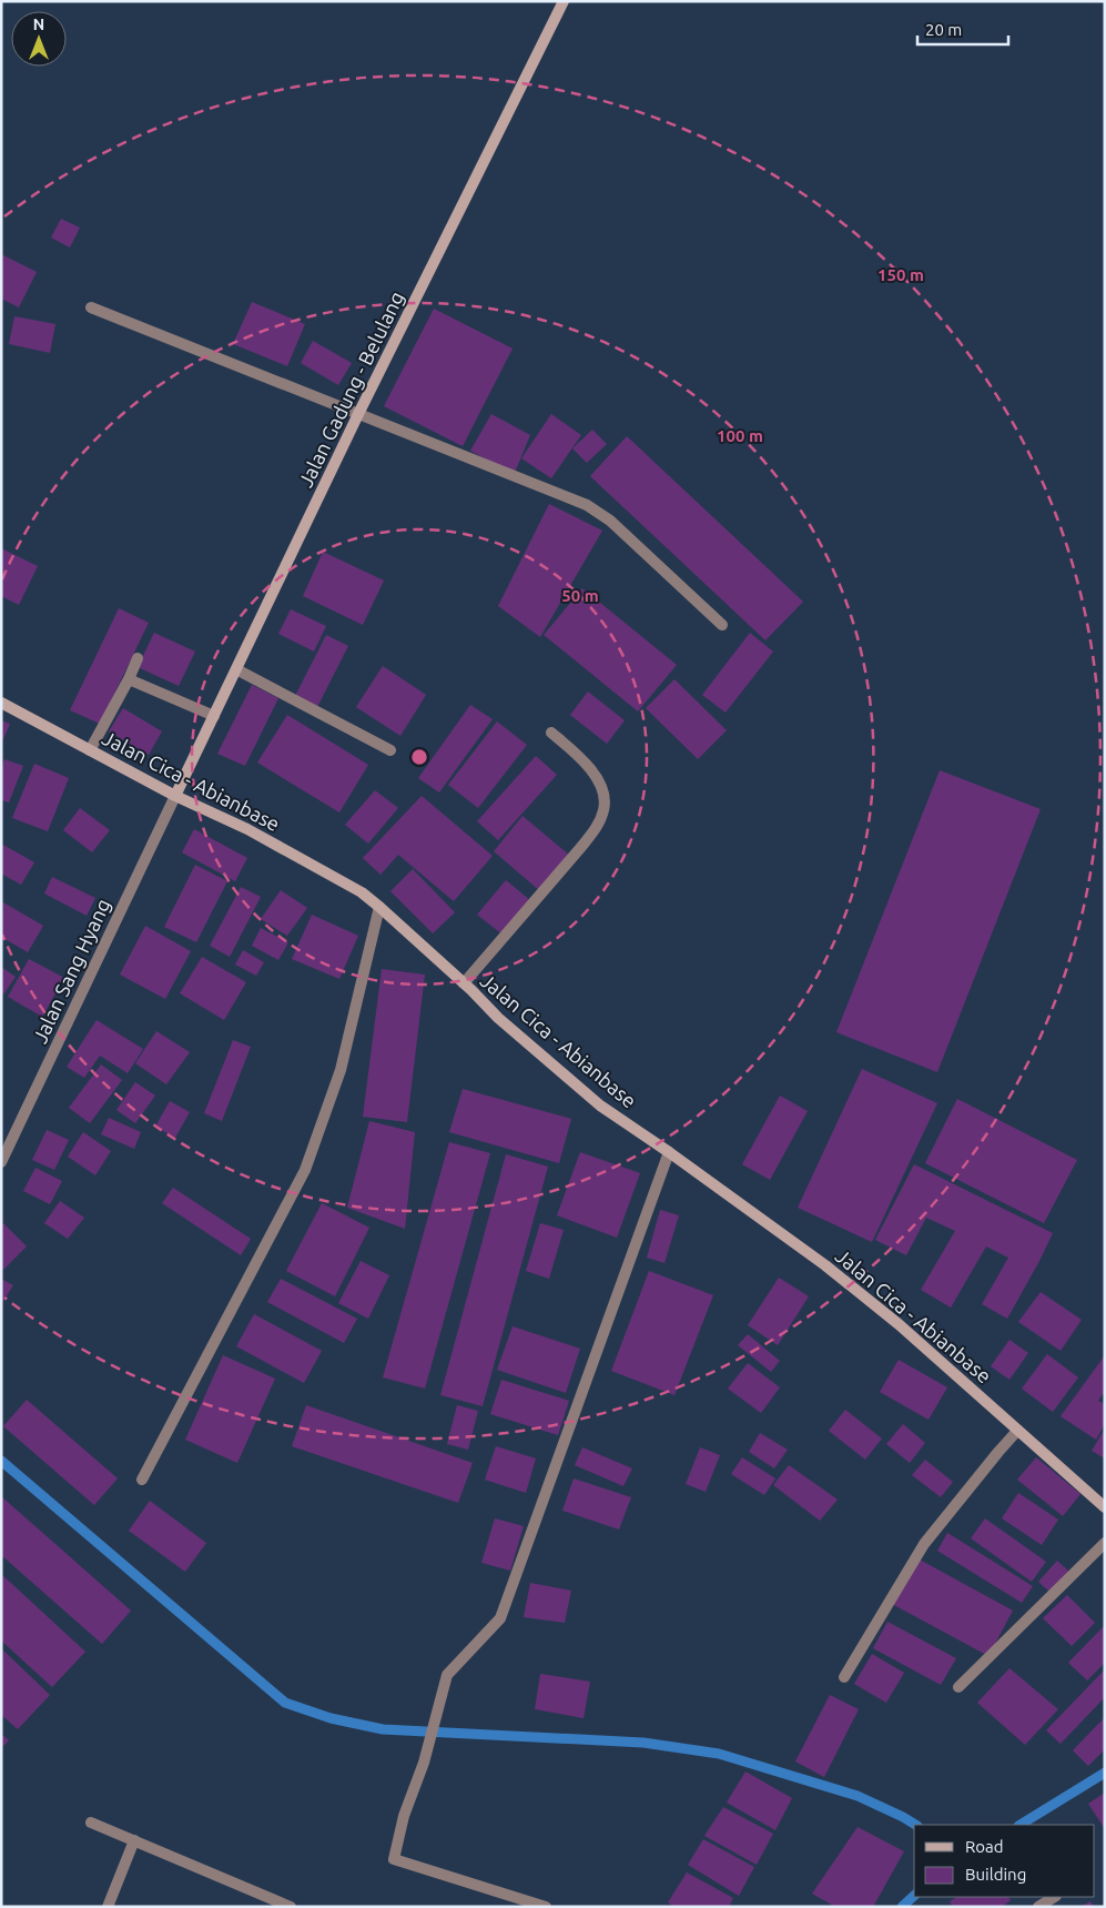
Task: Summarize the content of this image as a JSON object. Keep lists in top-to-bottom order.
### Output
{
  "streets": {
    "street": ["Jalan Gadung - Belulang", "Jalan Cica - Abianbase", "Jalan Sang Hyang"]
  },
  "crossings": [
    ["Jalan Gadung - Belulang", "Jalan Cica - Abianbase"],
    ["Jalan Gadung - Belulang", "Jalan Sang Hyang"],
    ["Jalan Cica - Abianbase", "Jalan Sang Hyang"]
  ],
  "legend": ["Road", "Building"],
  "scale_bar": "20 m",
  "north": "top",
  "rings": ["150 m", "100 m", "50 m"]
}
